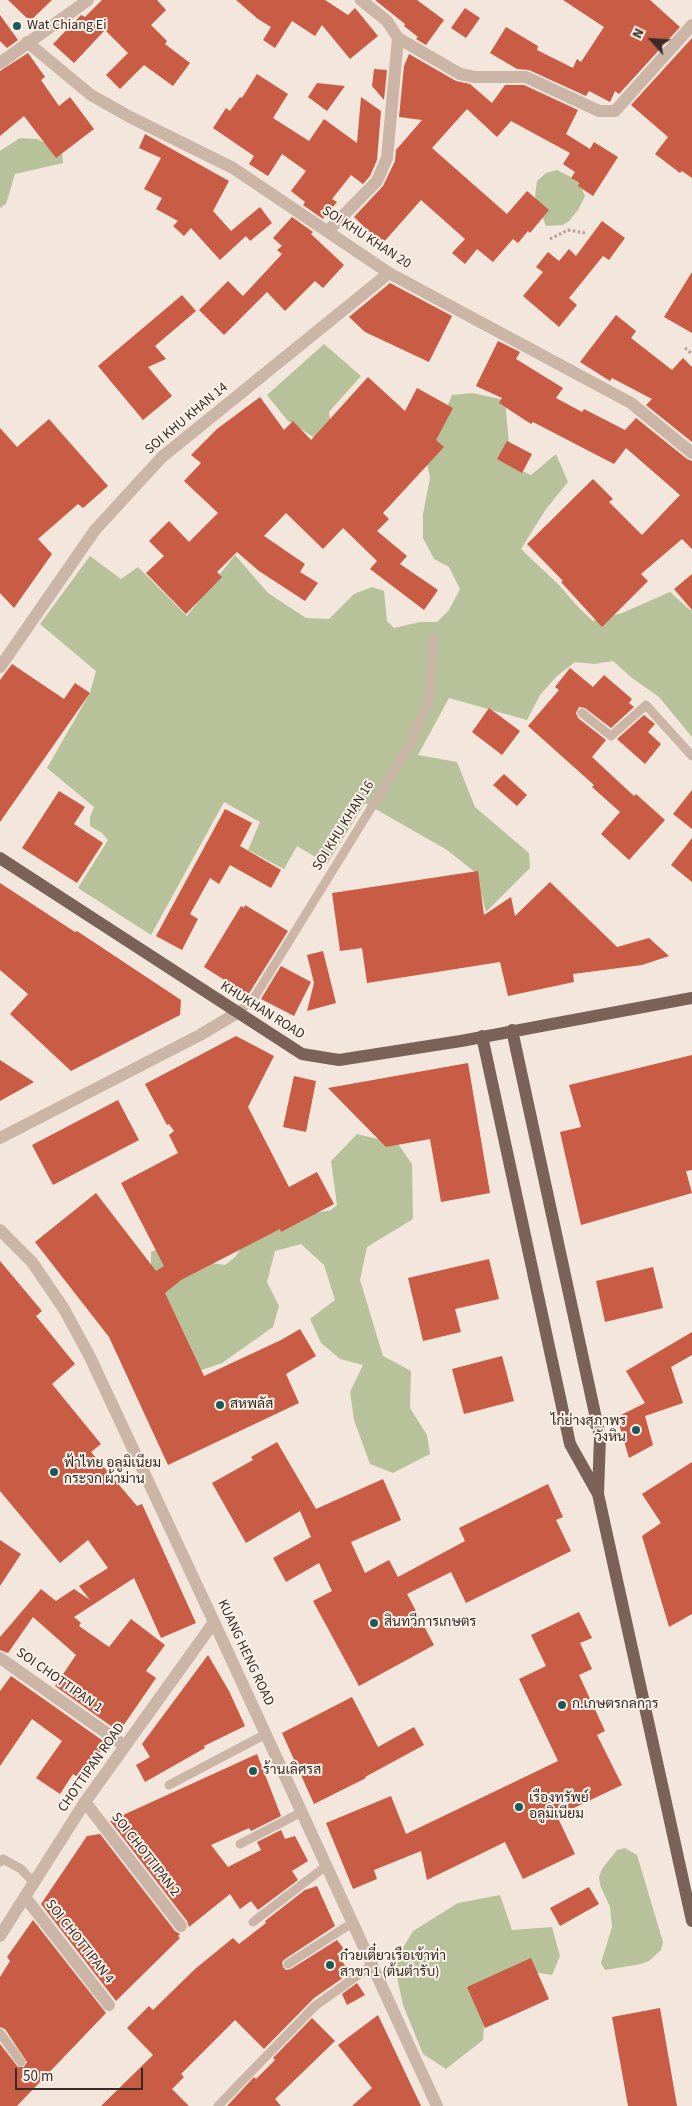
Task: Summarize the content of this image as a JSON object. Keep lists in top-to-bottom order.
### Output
{
  "streets": {
    "main road": ["KHUKHAN ROAD"],
    "street": [
      "SOI KHU KHAN 20",
      "SOI KHU KHAN 14",
      "KUANG HENG ROAD",
      "SOI CHOTTIPAN 1",
      "CHOTTIPAN ROAD",
      "SOI CHOTTIPAN 2",
      "SOI CHOTTIPAN 4"
    ],
    "lane": ["SOI KHU KHAN 16"]
  },
  "crossings": [
    ["SOI KHU KHAN 20", "SOI KHU KHAN 14"],
    ["SOI KHU KHAN 16", "KHUKHAN ROAD"],
    ["KUANG HENG ROAD", "CHOTTIPAN ROAD"],
    ["SOI CHOTTIPAN 1", "CHOTTIPAN ROAD"],
    ["CHOTTIPAN ROAD", "SOI CHOTTIPAN 2"],
    ["CHOTTIPAN ROAD", "SOI CHOTTIPAN 4"]
  ],
  "places": [
    "Wat Chiang Ei",
    "สหพลัส",
    "ไก่ย่างสุภาพร วังหิน",
    "ฟ้าไทย อลูมิเนียม กระจก ผ้าม่าน",
    "สินทวีการเกษตร",
    "ก.เกษตรกลการ",
    "ร้านเลิศรส",
    "เรืองทรัพย์ อลูมิเนียม",
    "ก๋วยเตี๋ยวเรือเข้าท่า สาขา 1 (ต้นตำรับ)"
  ],
  "scale_bar": "50 m",
  "north": "top left"
}
